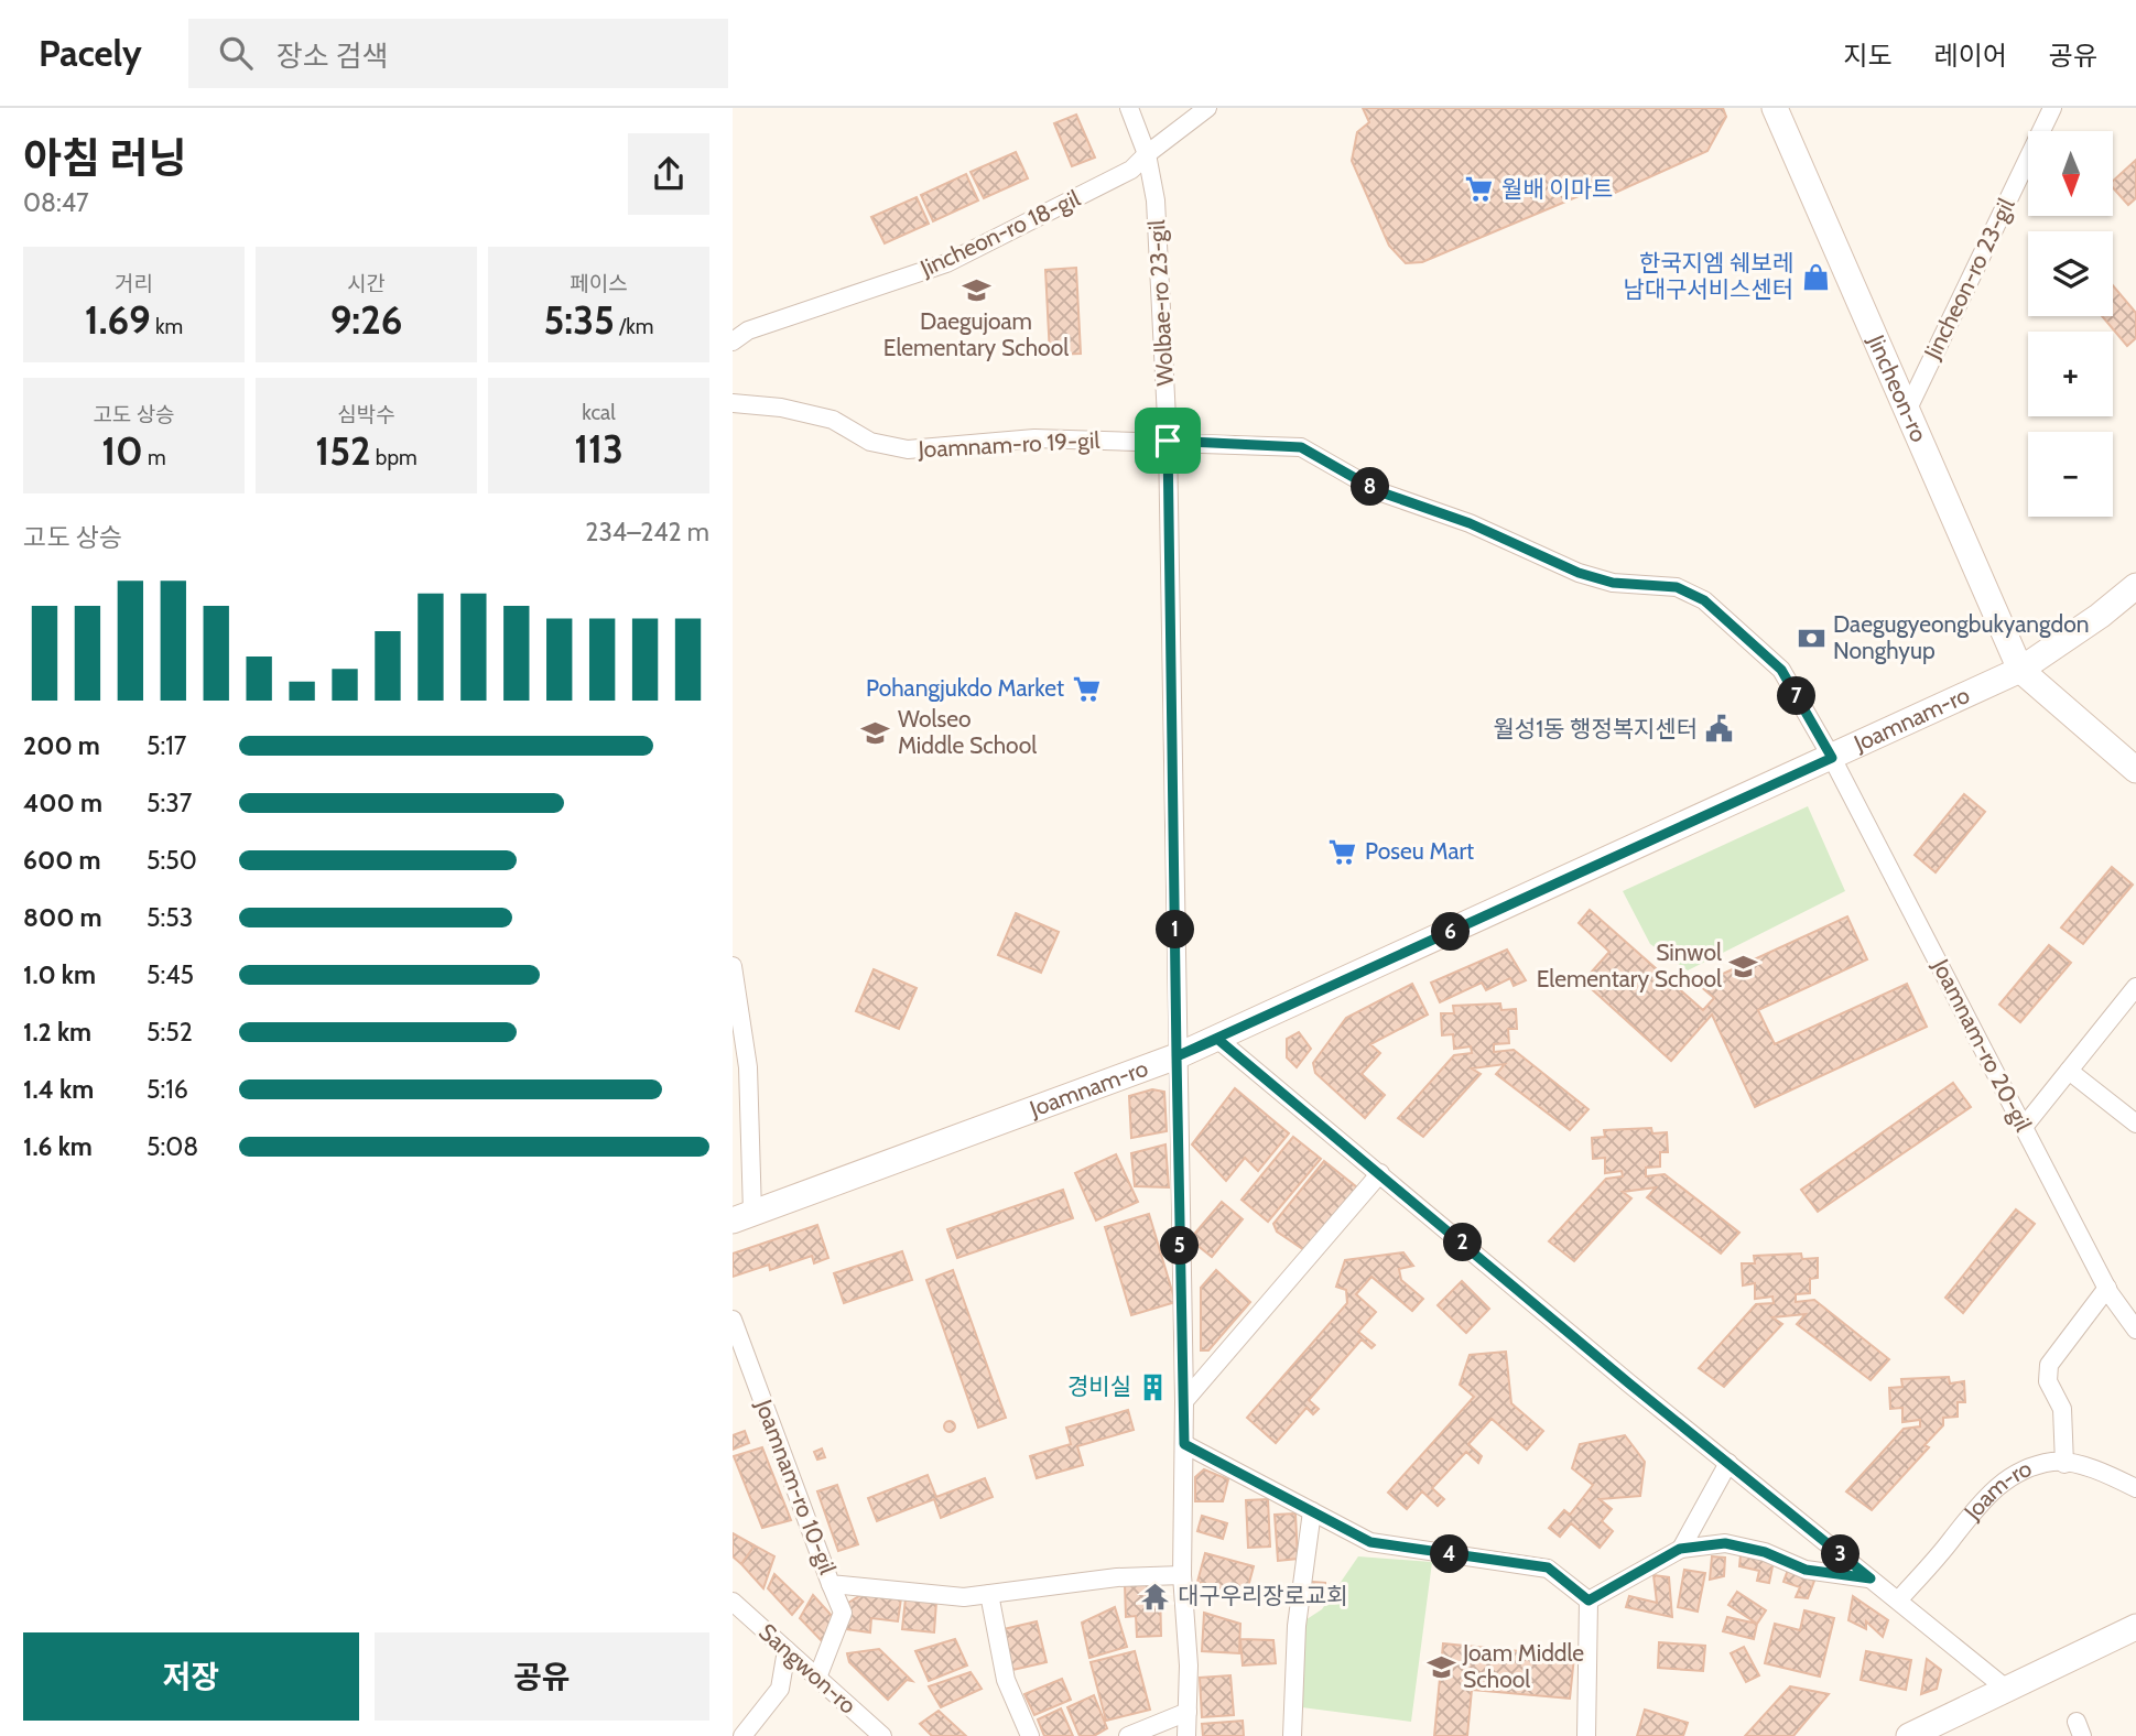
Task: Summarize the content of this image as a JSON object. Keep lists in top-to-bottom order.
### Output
{
  "streets": {
    "main road": ["Jincheon-ro", "Joamnam-ro"],
    "street": [
      "Jincheon-ro 18-gil",
      "Jincheon-ro 23-gil",
      "Wolbae-ro 23-gil",
      "Joamnam-ro 19-gil",
      "Joamnam-ro 20-gil",
      "Joamnam-ro 10-gil",
      "Joam-ro",
      "Sangwon-ro"
    ]
  },
  "crossings": [
    ["Jincheon-ro 18-gil", "Wolbae-ro 23-gil"],
    ["Jincheon-ro 23-gil", "Jincheon-ro"],
    ["Wolbae-ro 23-gil", "Joamnam-ro 19-gil"],
    ["Wolbae-ro 23-gil", "Joamnam-ro"],
    ["Wolbae-ro 23-gil", "Joamnam-ro 10-gil"],
    ["Jincheon-ro", "Joamnam-ro"],
    ["Joamnam-ro 19-gil", "Joamnam-ro"],
    ["Joamnam-ro 19-gil", "Joamnam-ro 20-gil"],
    ["Joamnam-ro", "Joamnam-ro 20-gil"]
  ],
  "places": {
    "supermarket": ["월배 이마트", "Pohangjukdo Market", "Poseu Mart"],
    "shop": ["한국지엠 쉐보레 남대구서비스센터"],
    "school or university": [
      "Daegujoam Elementary School",
      "Wolseo Middle School",
      "Sinwol Elementary School",
      "Joam Middle School"
    ],
    "bank": ["Daegugyeongbukyangdon Nonghyup"],
    "public building": ["월성1동 행정복지센터"],
    "building": ["경비실"],
    "temple": ["대구우리장로교회"]
  },
  "north": "bottom",
  "page": {
    "header": "Pacely",
    "search": "장소 검색",
    "nav": ["지도", "레이어", "공유"],
    "heading": ["아침 러닝", "08:47"],
    "map_buttons": ["+", "−"],
    "stats": [
      ["거리", "1.69 km"],
      ["시간", "9:26"],
      ["페이스", "5:35 /km"],
      ["고도 상승", "10 m"],
      ["심박수", "152 bpm"],
      ["kcal", "113"]
    ],
    "pins": [
      "8",
      "7",
      "1",
      "6",
      "2",
      "5",
      "3",
      "4"
    ],
    "chart": ["고도 상승", "234–242 m"],
    "list": [
      {
        "name": "200 m",
        "note": "5:17"
      },
      {
        "name": "400 m",
        "note": "5:37"
      },
      {
        "name": "600 m",
        "note": "5:50"
      },
      {
        "name": "800 m",
        "note": "5:53"
      },
      {
        "name": "1.0 km",
        "note": "5:45"
      },
      {
        "name": "1.2 km",
        "note": "5:52"
      },
      {
        "name": "1.4 km",
        "note": "5:16"
      },
      {
        "name": "1.6 km",
        "note": "5:08"
      }
    ],
    "buttons": ["저장", "공유"]
  }
}
